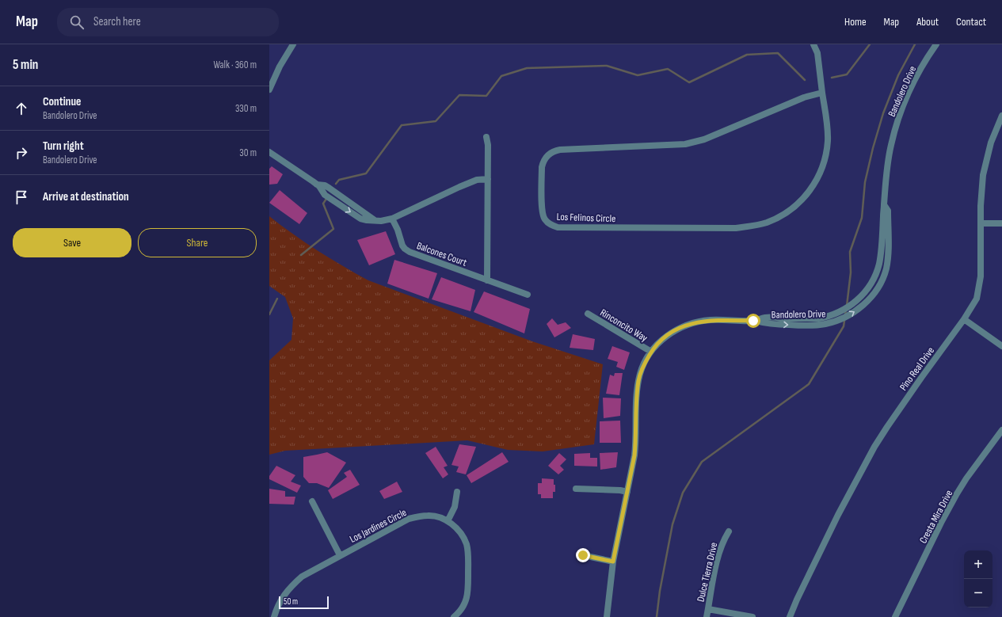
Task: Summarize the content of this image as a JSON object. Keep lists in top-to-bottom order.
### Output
{
  "streets": {
    "street": [
      "Bandolero Drive",
      "Los Felinos Circle",
      "Balcones Court",
      "Rinconcito Way",
      "Pino Real Drive",
      "Cresta Mira Drive",
      "Los Jardines Circle",
      "Dulce Tierra Drive"
    ]
  },
  "crossings": [
    ["Bandolero Drive", "Rinconcito Way"]
  ],
  "scale_bar": "50 m",
  "page": {
    "header": "Map",
    "search": "Search here",
    "nav": [
      "Home",
      "Map",
      "About",
      "Contact"
    ],
    "heading": ["5 min", "Walk · 360 m"],
    "list": [
      ["Continue", "Bandolero Drive", "330 m"],
      ["Turn right", "Bandolero Drive", "30 m"],
      "Arrive at destination"
    ],
    "buttons": ["Save", "Share"],
    "map_buttons": ["+", "−"],
    "scale": "50 m"
  }
}
